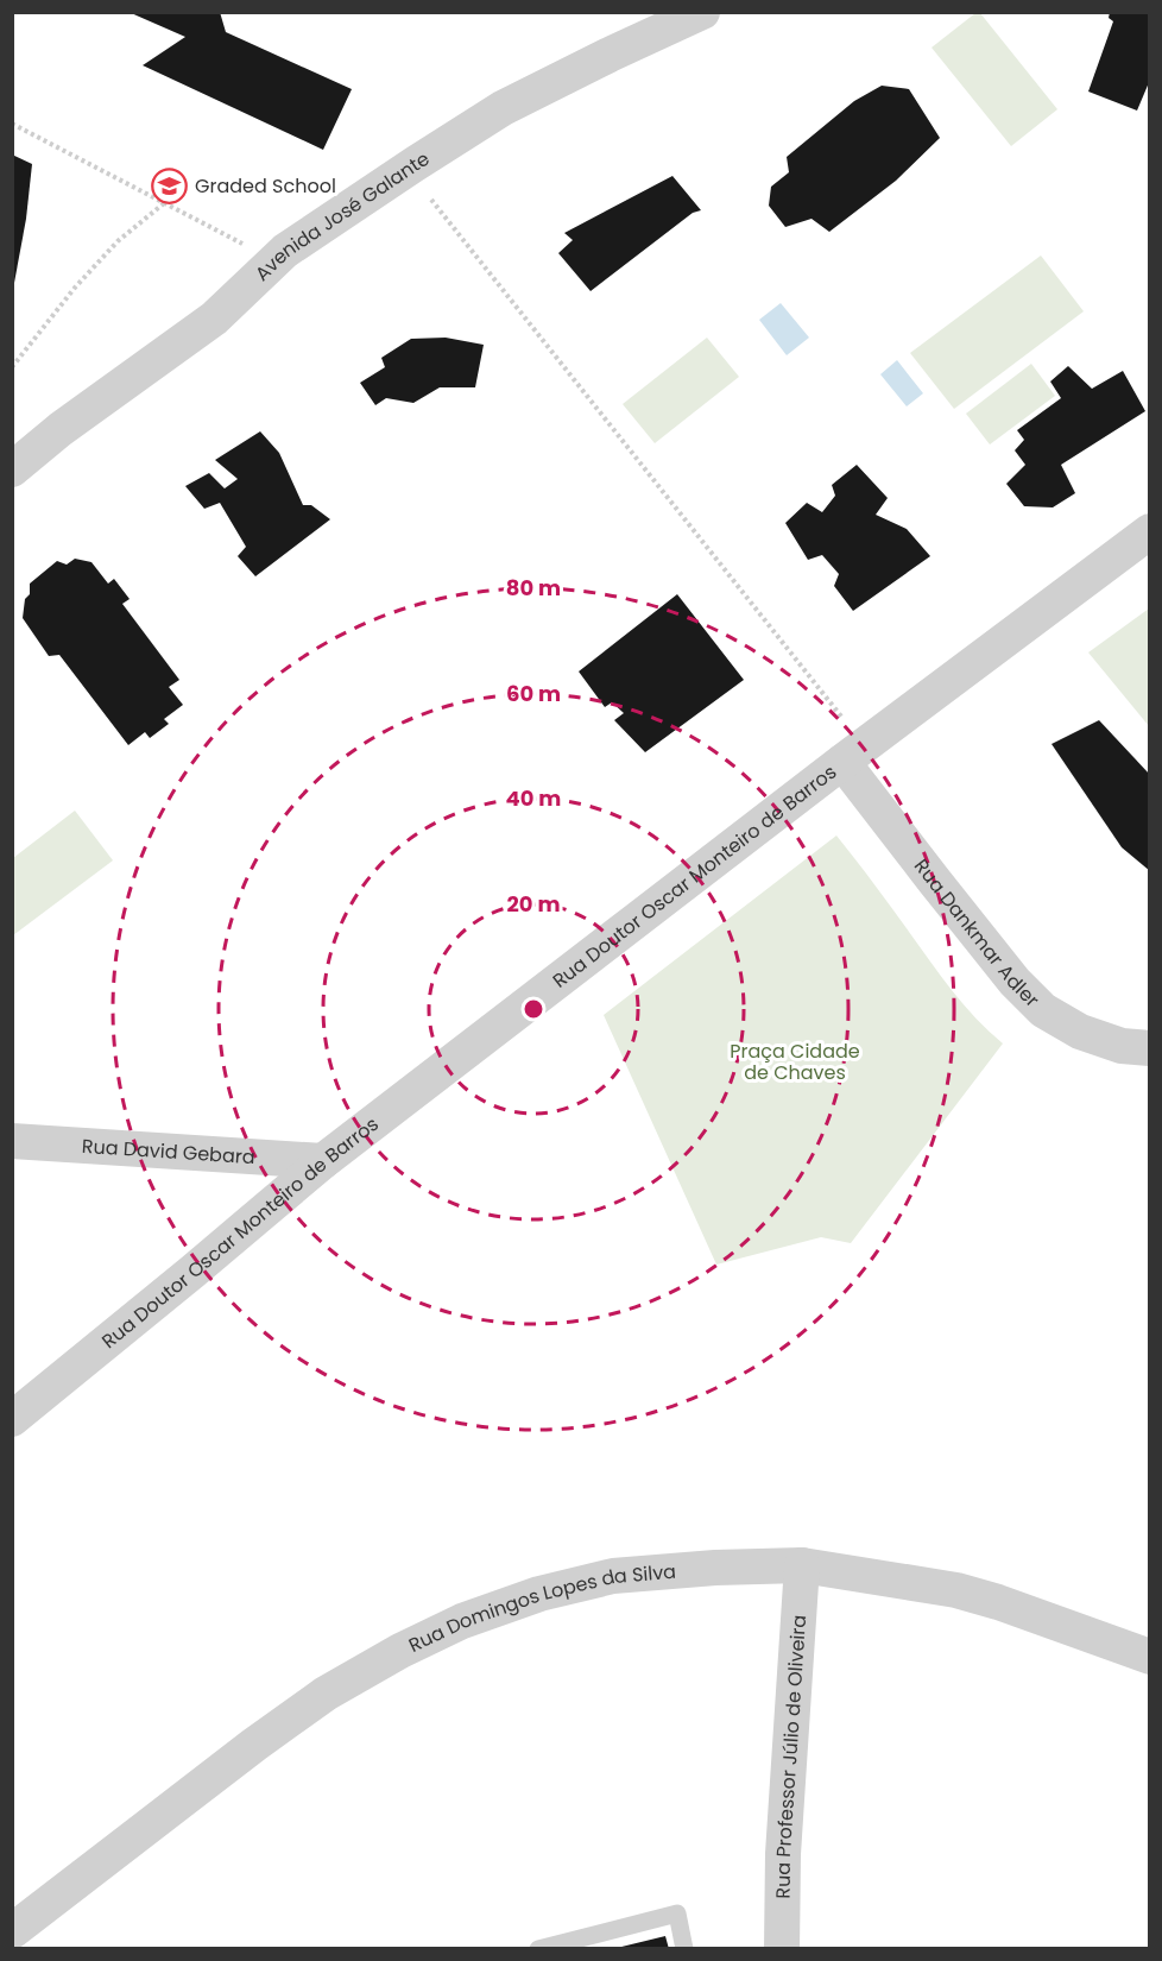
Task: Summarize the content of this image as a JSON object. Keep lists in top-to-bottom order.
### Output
{
  "streets": {
    "street": [
      "Avenida José Galante",
      "Rua Doutor Oscar Monteiro de Barros",
      "Rua Dankmar Adler",
      "Rua David Gebara",
      "Rua Domingos Lopes da Silva",
      "Rua Professor Júlio de Oliveira"
    ]
  },
  "crossings": [
    ["Rua Doutor Oscar Monteiro de Barros", "Rua Dankmar Adler"],
    ["Rua Doutor Oscar Monteiro de Barros", "Rua David Gebara"],
    ["Rua Domingos Lopes da Silva", "Rua Professor Júlio de Oliveira"]
  ],
  "parks": ["Praça Cidade de Chaves"],
  "places": {
    "school or university": ["Graded School"]
  },
  "rings": [
    "80 m",
    "60 m",
    "40 m",
    "20 m"
  ]
}
